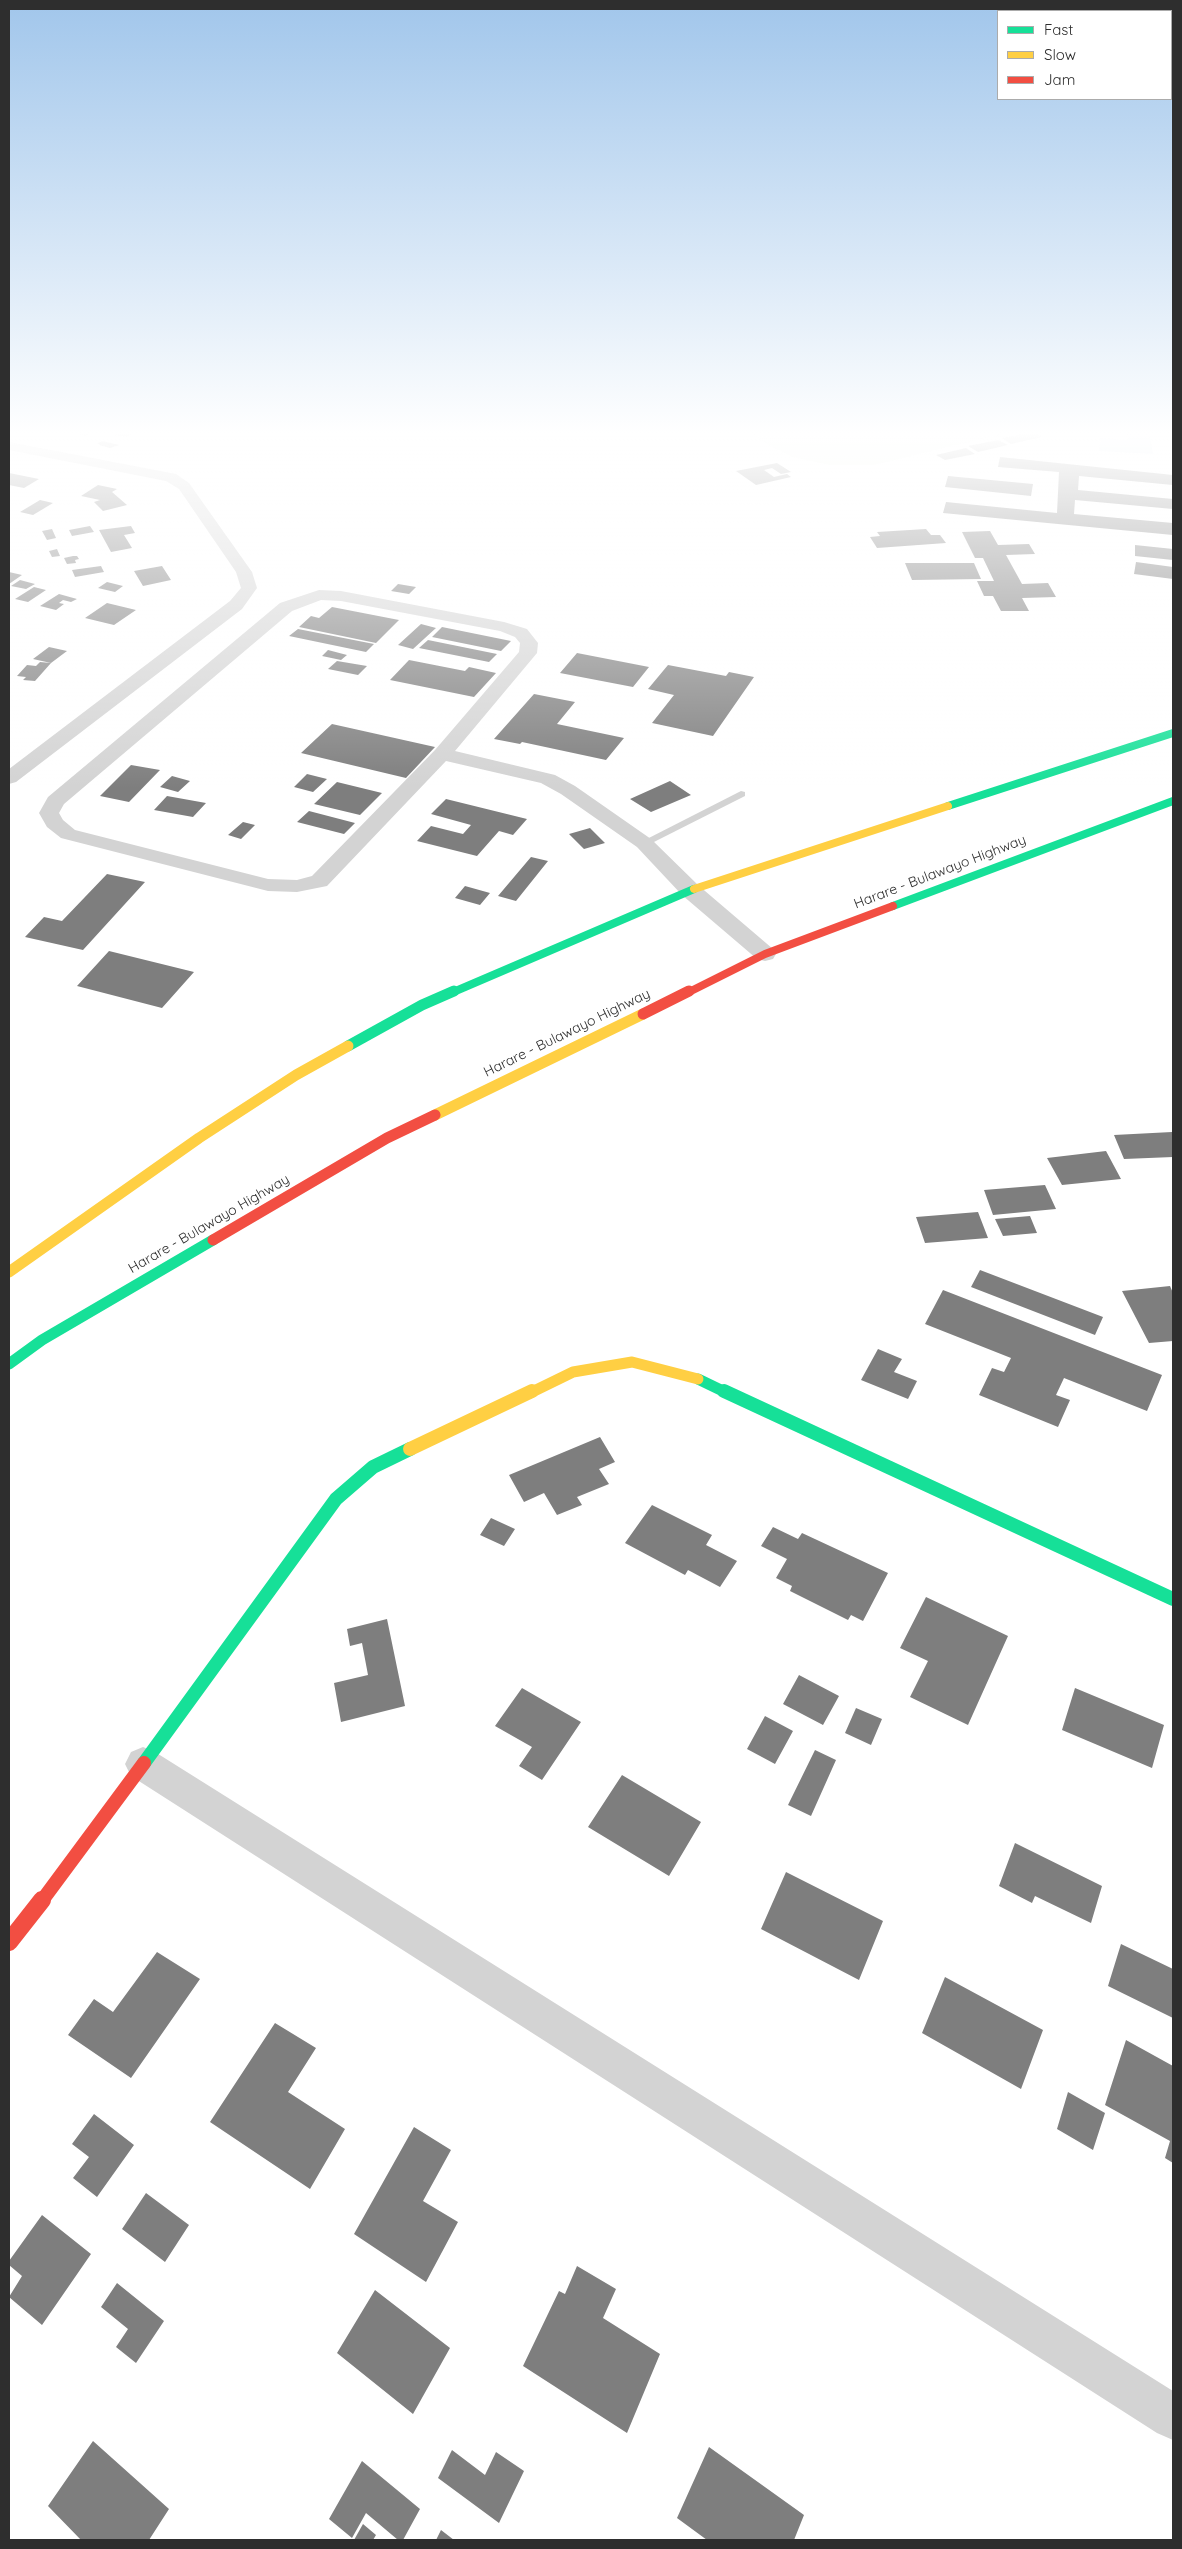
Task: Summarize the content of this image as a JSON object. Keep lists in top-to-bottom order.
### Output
{
  "streets": {
    "main road": ["Harare - Bulawayo Highway"]
  },
  "legend": ["Fast", "Slow", "Jam"]
}
